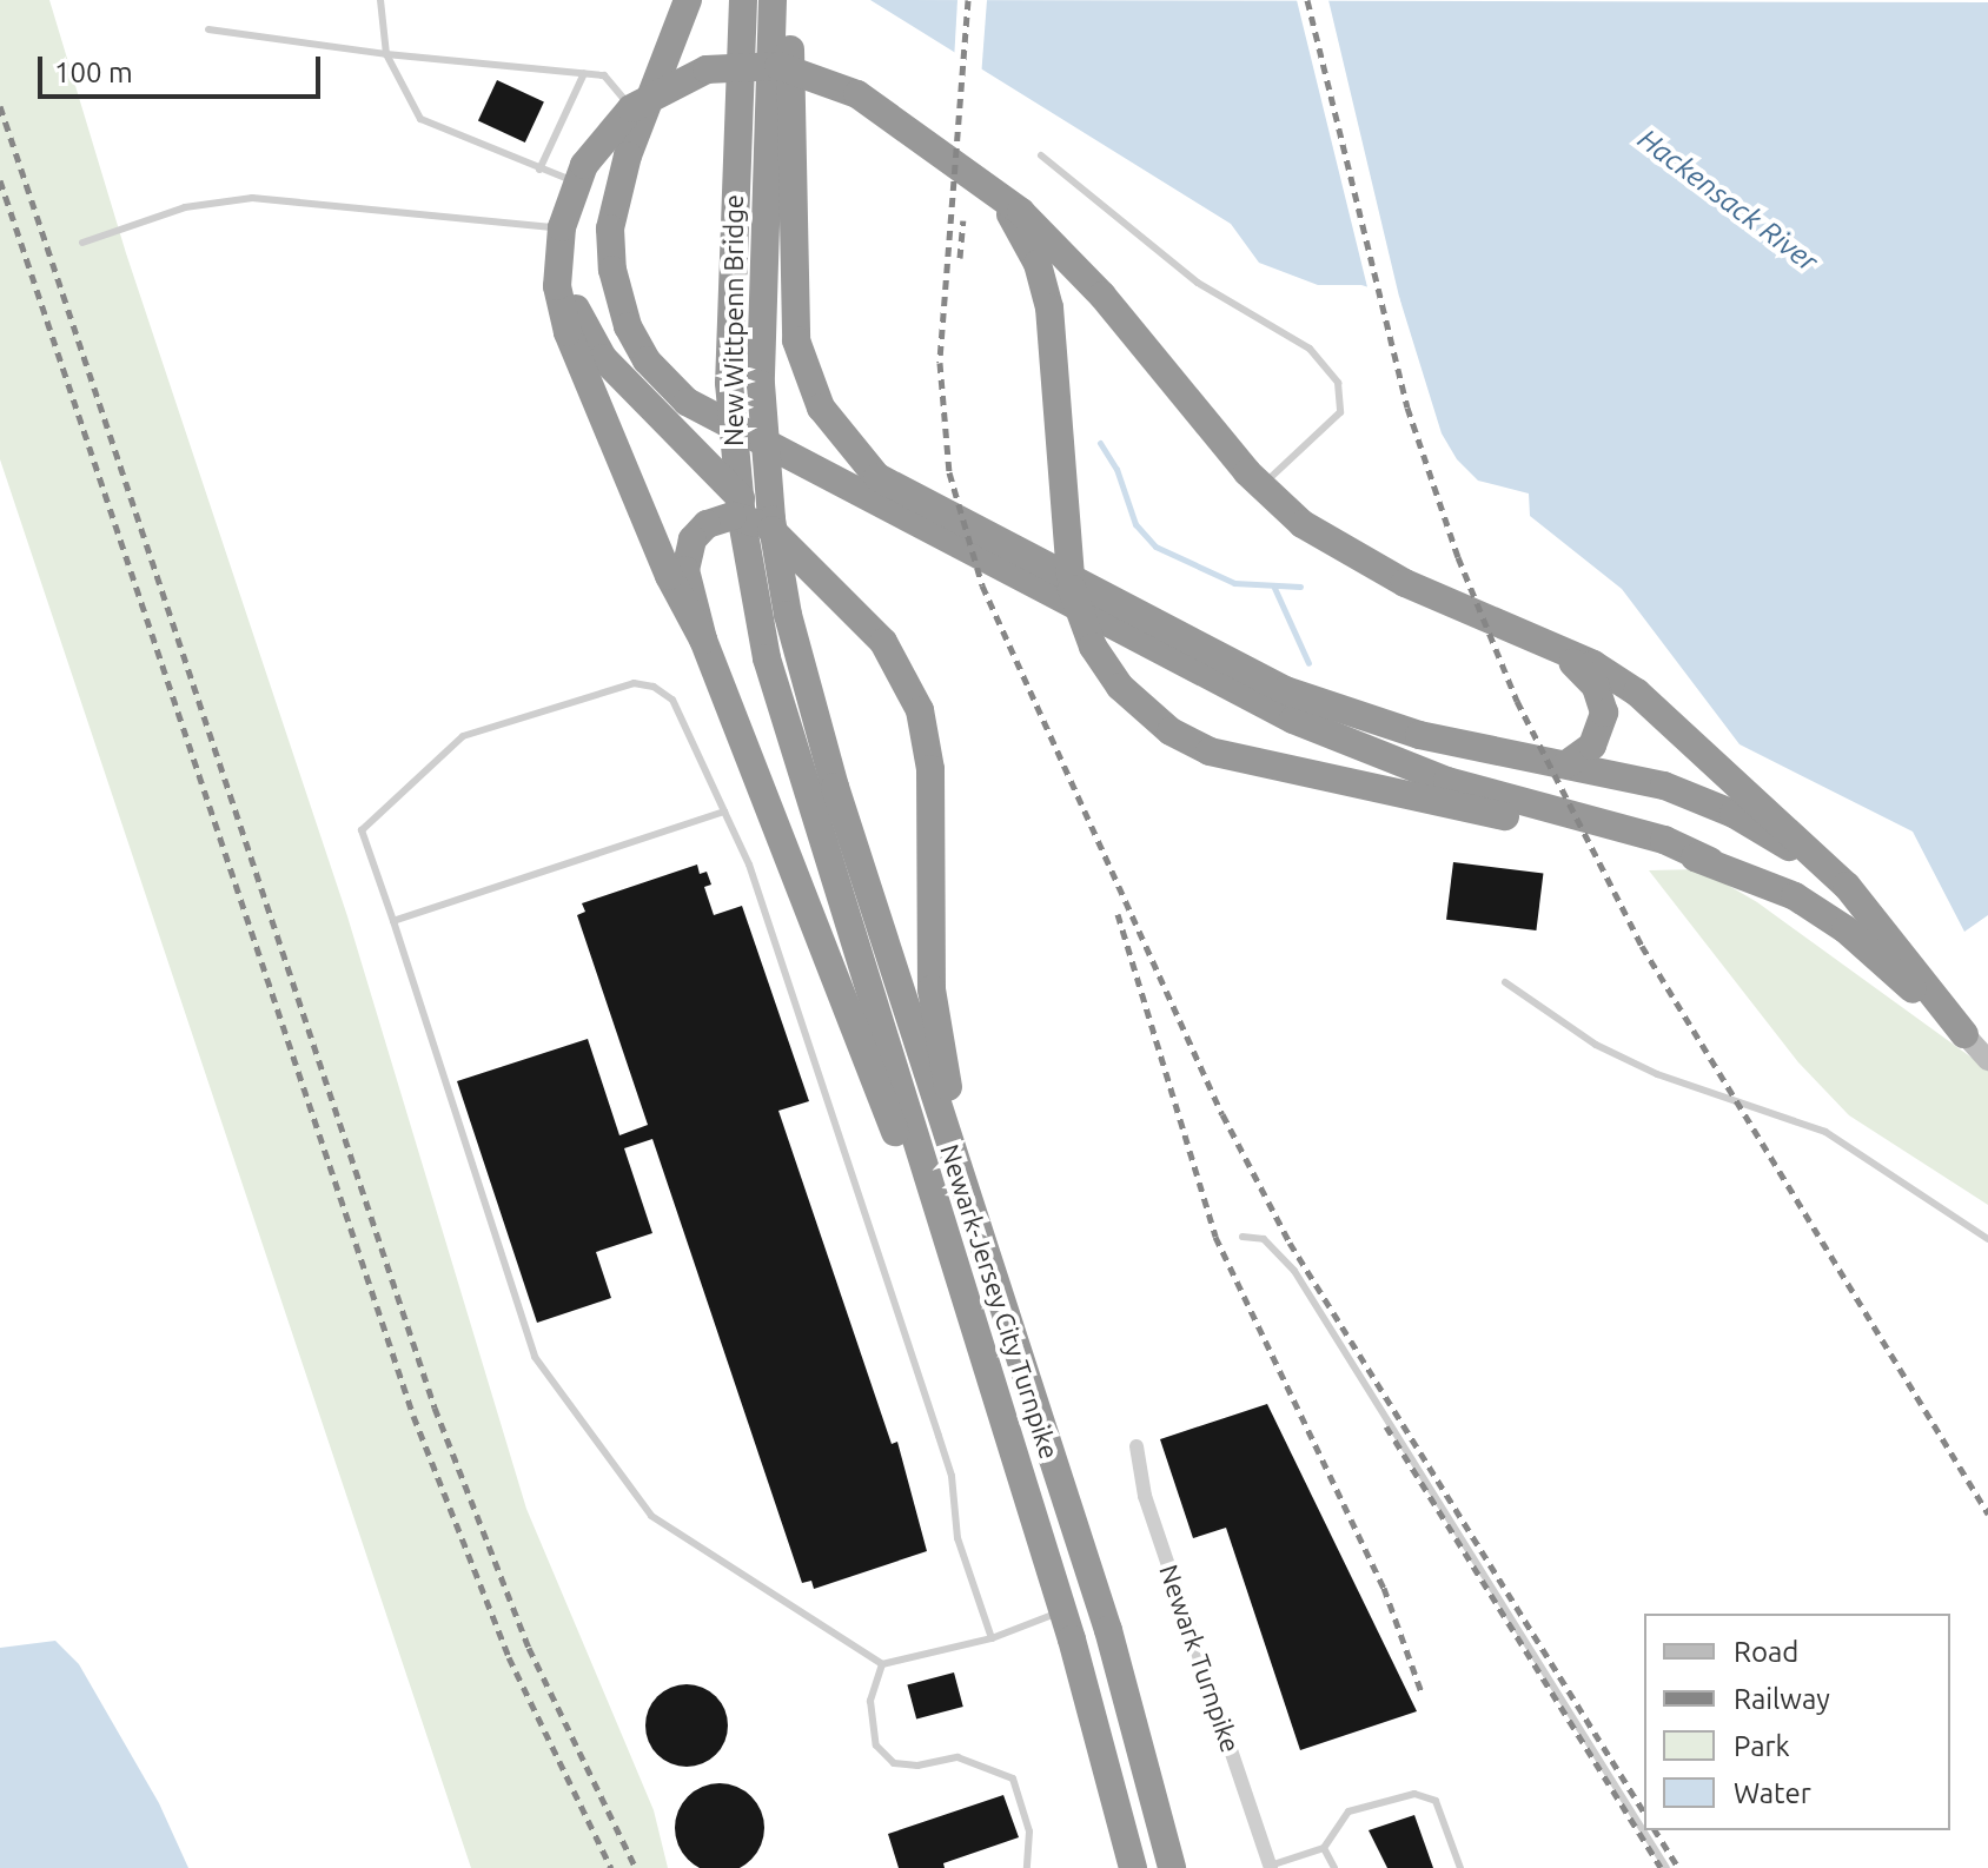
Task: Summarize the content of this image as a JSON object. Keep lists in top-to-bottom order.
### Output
{
  "streets": {
    "highway": ["New Wittpenn Bridge", "Newark-Jersey City Turnpike"],
    "street": ["Newark Turnpike"]
  },
  "crossings": [
    ["New Wittpenn Bridge", "Newark-Jersey City Turnpike"]
  ],
  "water": ["Hackensack River"],
  "legend": [
    "Road",
    "Railway",
    "Park",
    "Water"
  ],
  "scale_bar": "100 m"
}
